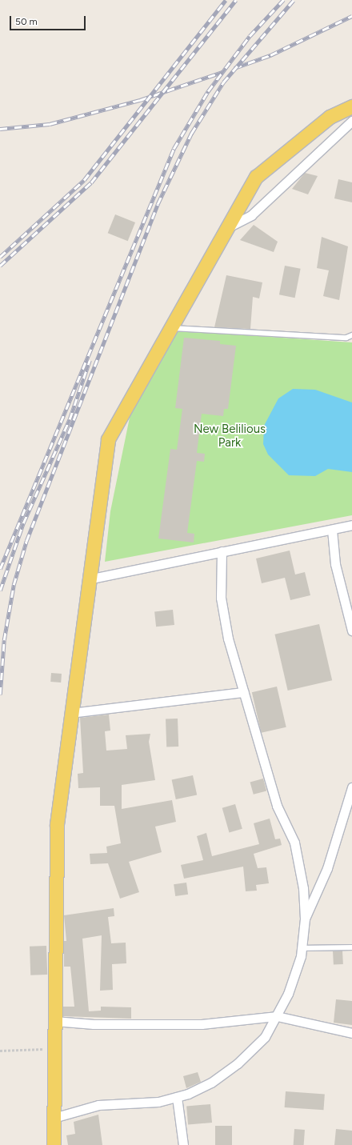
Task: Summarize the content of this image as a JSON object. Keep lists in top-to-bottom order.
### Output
{
  "parks": ["New Belilious Park"],
  "scale_bar": "50 m"
}
